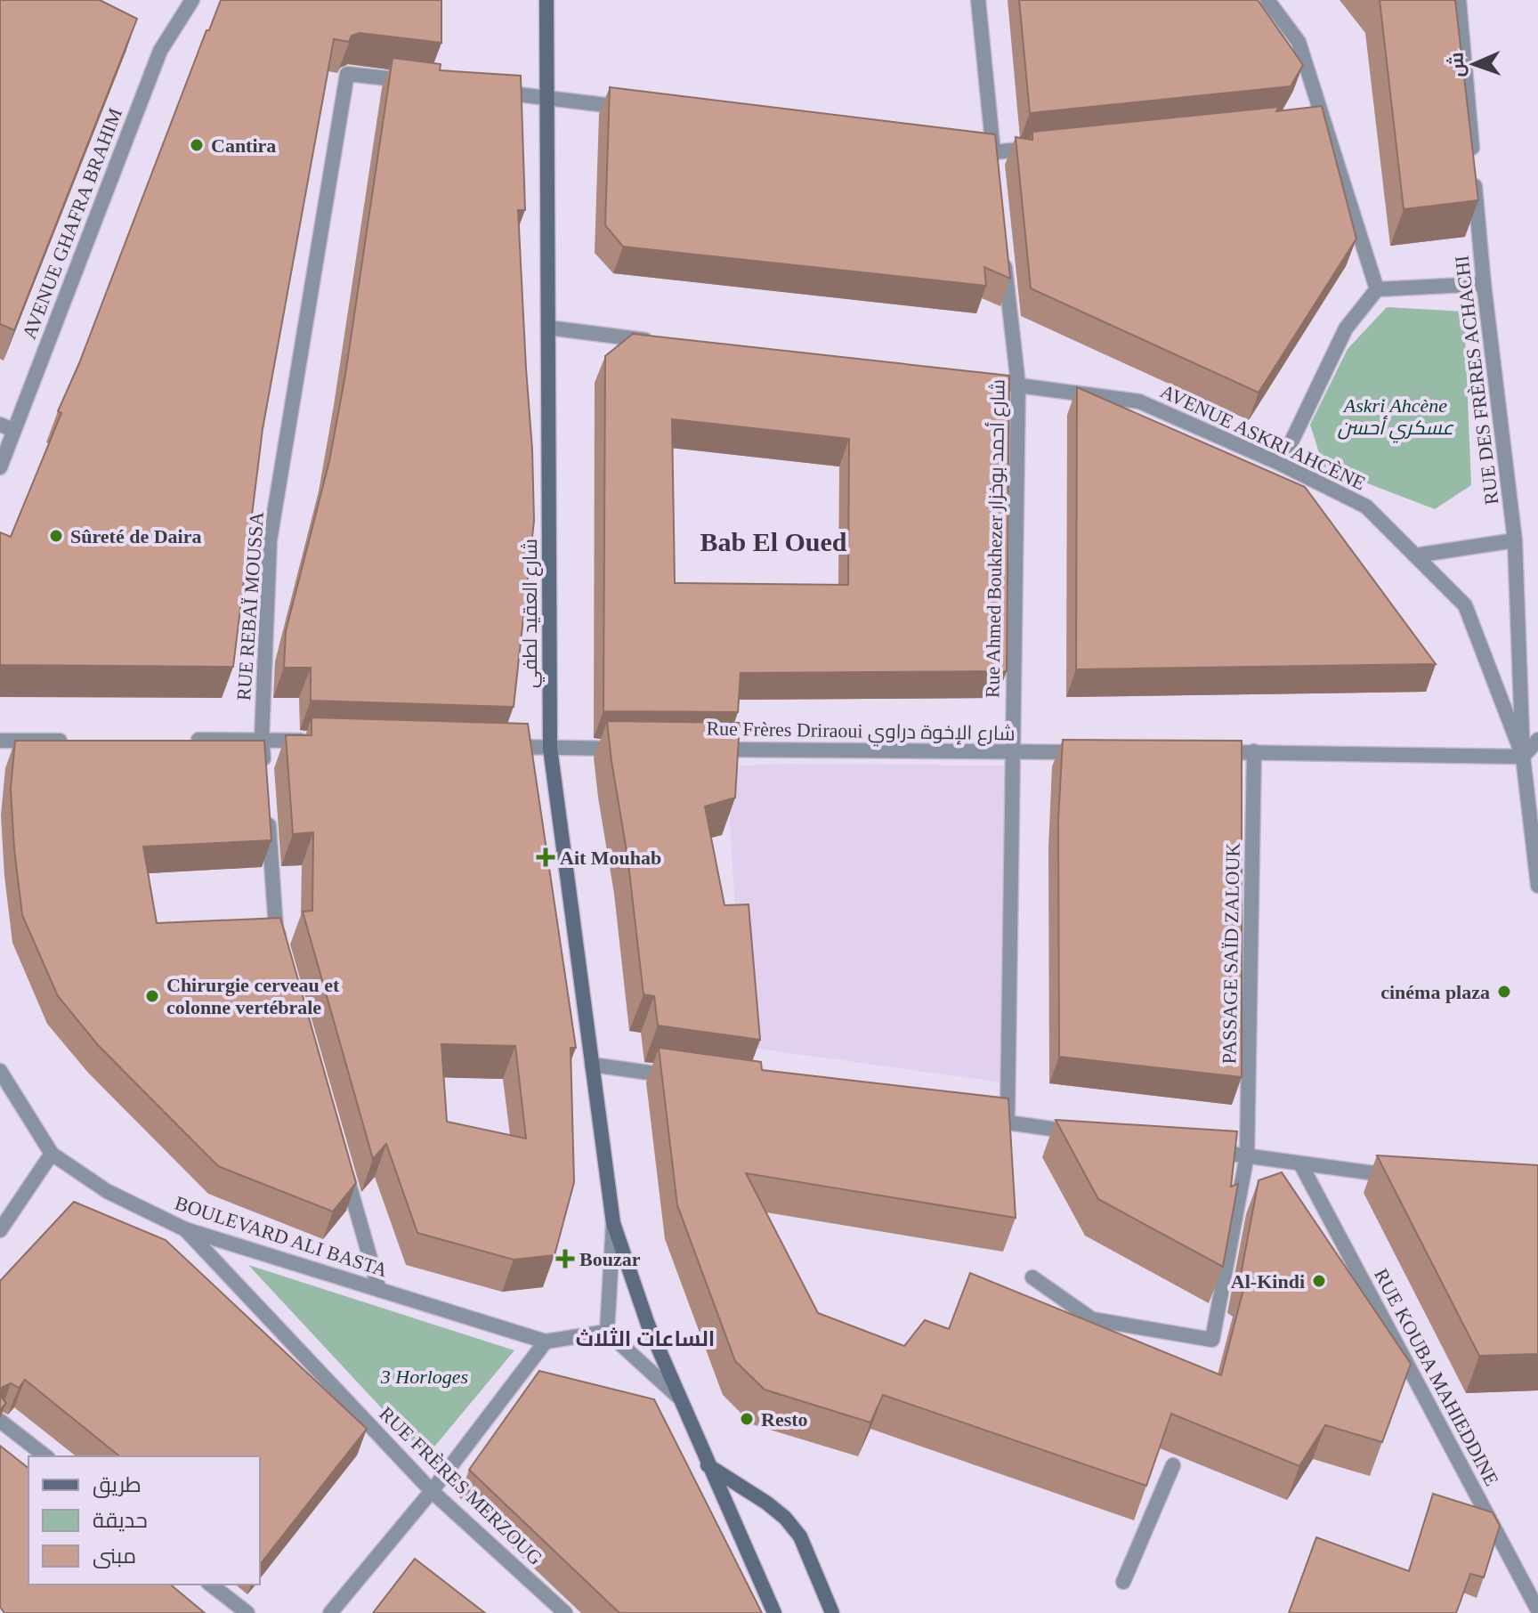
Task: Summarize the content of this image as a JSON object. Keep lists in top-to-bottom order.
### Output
{
  "streets": {
    "main road": ["شارع العقيد لطفي"],
    "street": [
      "AVENUE GHAFRA BRAHIM",
      "RUE DES FRÈRES ACHACHI",
      "AVENUE ASKRI AHCÈNE",
      "Rue Ahmed Boukhezer شارع أحمد بوخزار",
      "RUE REBAÏ MOUSSA",
      "Rue Frères Driraoui شارع الإخوة دراوي",
      "PASSAGE SAÏD ZALOUK",
      "BOULEVARD ALI BASTA",
      "RUE KOUBA MAHIEDDINE",
      "RUE FRÈRES MERZOUG"
    ]
  },
  "crossings": [
    ["RUE DES FRÈRES ACHACHI", "AVENUE ASKRI AHCÈNE"],
    ["AVENUE ASKRI AHCÈNE", "Rue Ahmed Boukhezer شارع أحمد بوخزار"],
    ["Rue Ahmed Boukhezer شارع أحمد بوخزار", "Rue Frères Driraoui شارع الإخوة دراوي"],
    ["BOULEVARD ALI BASTA", "RUE FRÈRES MERZOUG"]
  ],
  "districts": ["Bab El Oued", "الساعات الثلاث"],
  "parks": ["Askri Ahcène عسكري أحسن", "3 Horloges"],
  "places": {
    "other": [
      "Cantira",
      "Sûreté de Daira",
      "cinéma plaza",
      "Chirurgie cerveau et colonne vertébrale",
      "Al-Kindi",
      "Resto"
    ],
    "health": ["Ait Mouhab", "Bouzar"]
  },
  "legend": ["طريق", "حديقة", "مبنى"],
  "north": "left"
}
